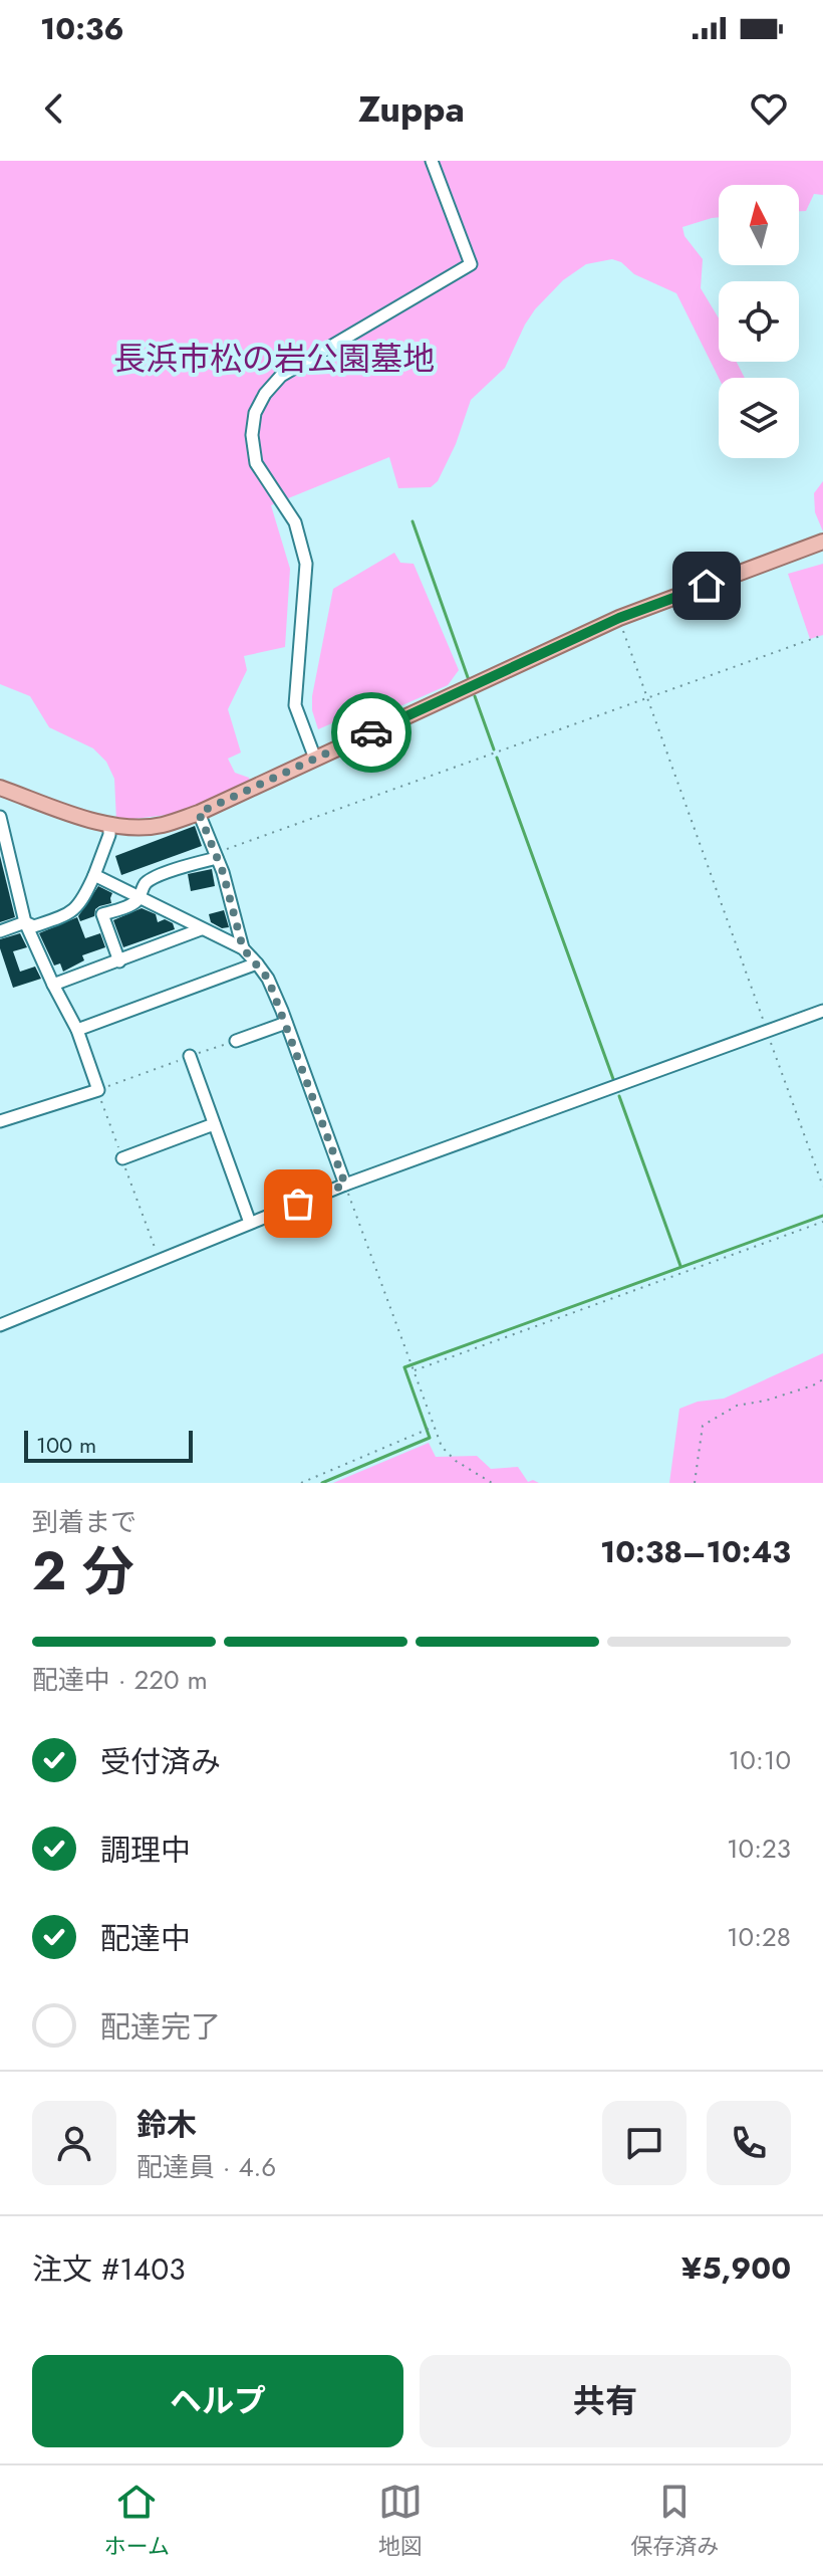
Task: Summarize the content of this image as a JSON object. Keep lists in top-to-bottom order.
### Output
{
  "parks": ["長浜市松の岩公園墓地"],
  "scale_bar": "100 m",
  "north": "top",
  "page": {
    "status": "10:36",
    "header": "Zuppa",
    "scale": "100 m",
    "heading": ["2 分", "到着まで", "10:38–10:43"],
    "panel": [
      "鈴木",
      "配達員 · 4.6",
      "注文 #1403",
      "¥5,900"
    ],
    "bar": "配達中 · 220 m",
    "list": [
      ["受付済み", "10:10"],
      ["調理中", "10:23"],
      ["配達中", "10:28"],
      "配達完了"
    ],
    "buttons": ["ヘルプ", "共有"],
    "tabs": ["ホーム", "地図", "保存済み"]
  }
}
